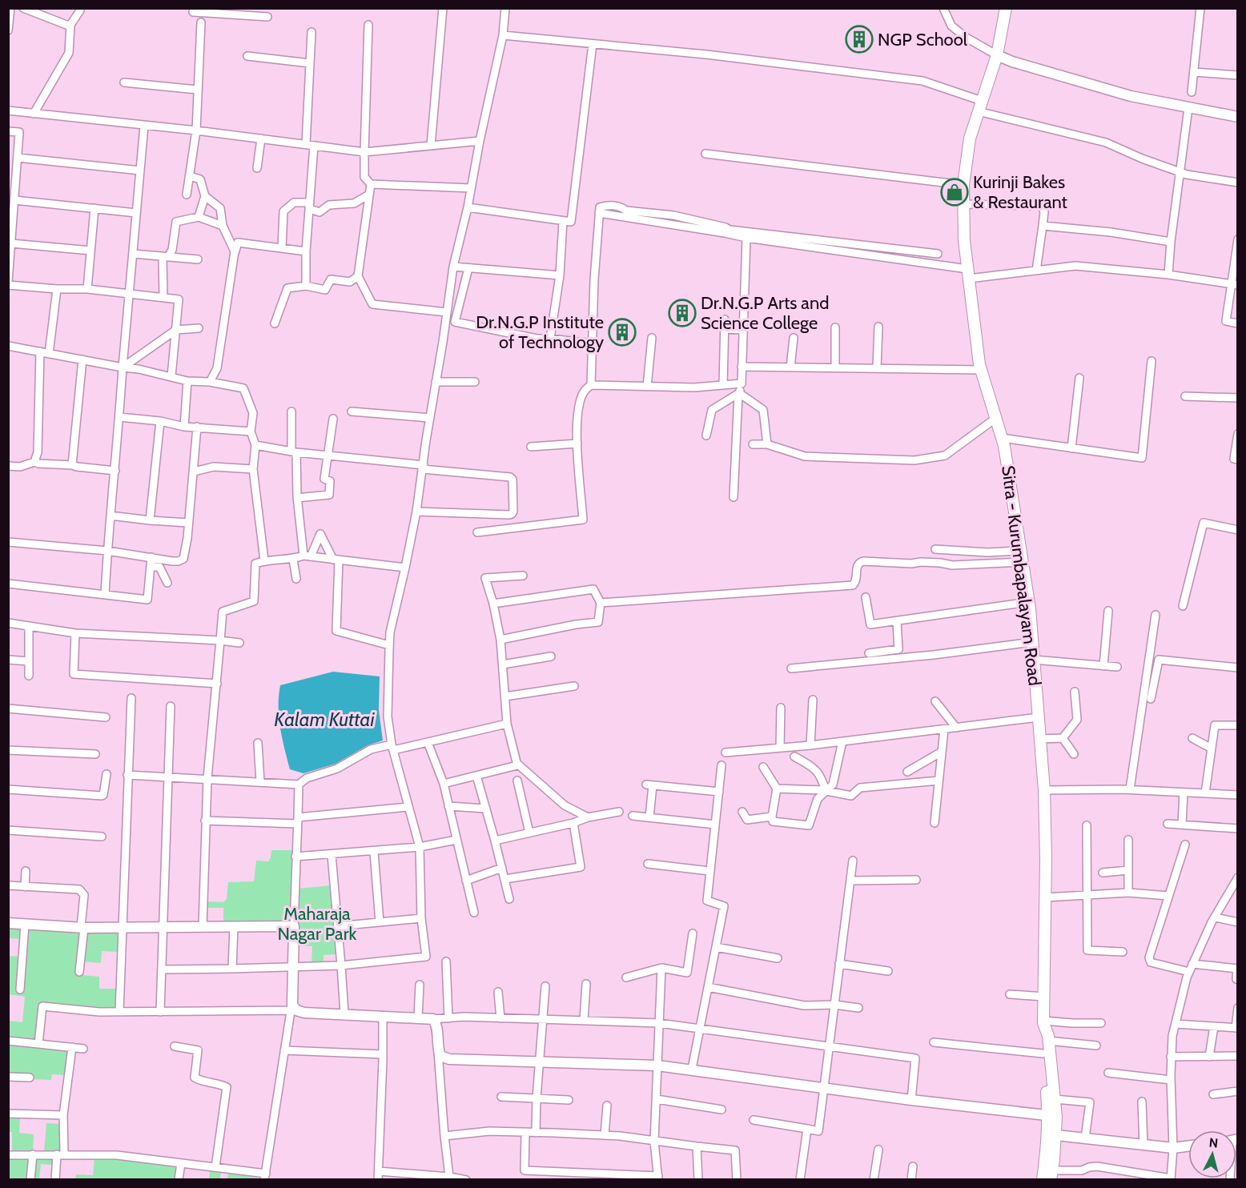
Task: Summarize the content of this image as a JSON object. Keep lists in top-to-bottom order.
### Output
{
  "streets": {
    "main road": ["Sitra - Kurumbapalayam Road"]
  },
  "water": ["Kalam Kuttai"],
  "parks": ["Maharaja Nagar Park"],
  "places": {
    "building": ["NGP School", "Dr.N.G.P Arts and Science College", "Dr.N.G.P Institute of Technology"],
    "shop": ["Kurinji Bakes & Restaurant"]
  },
  "north": "top"
}
